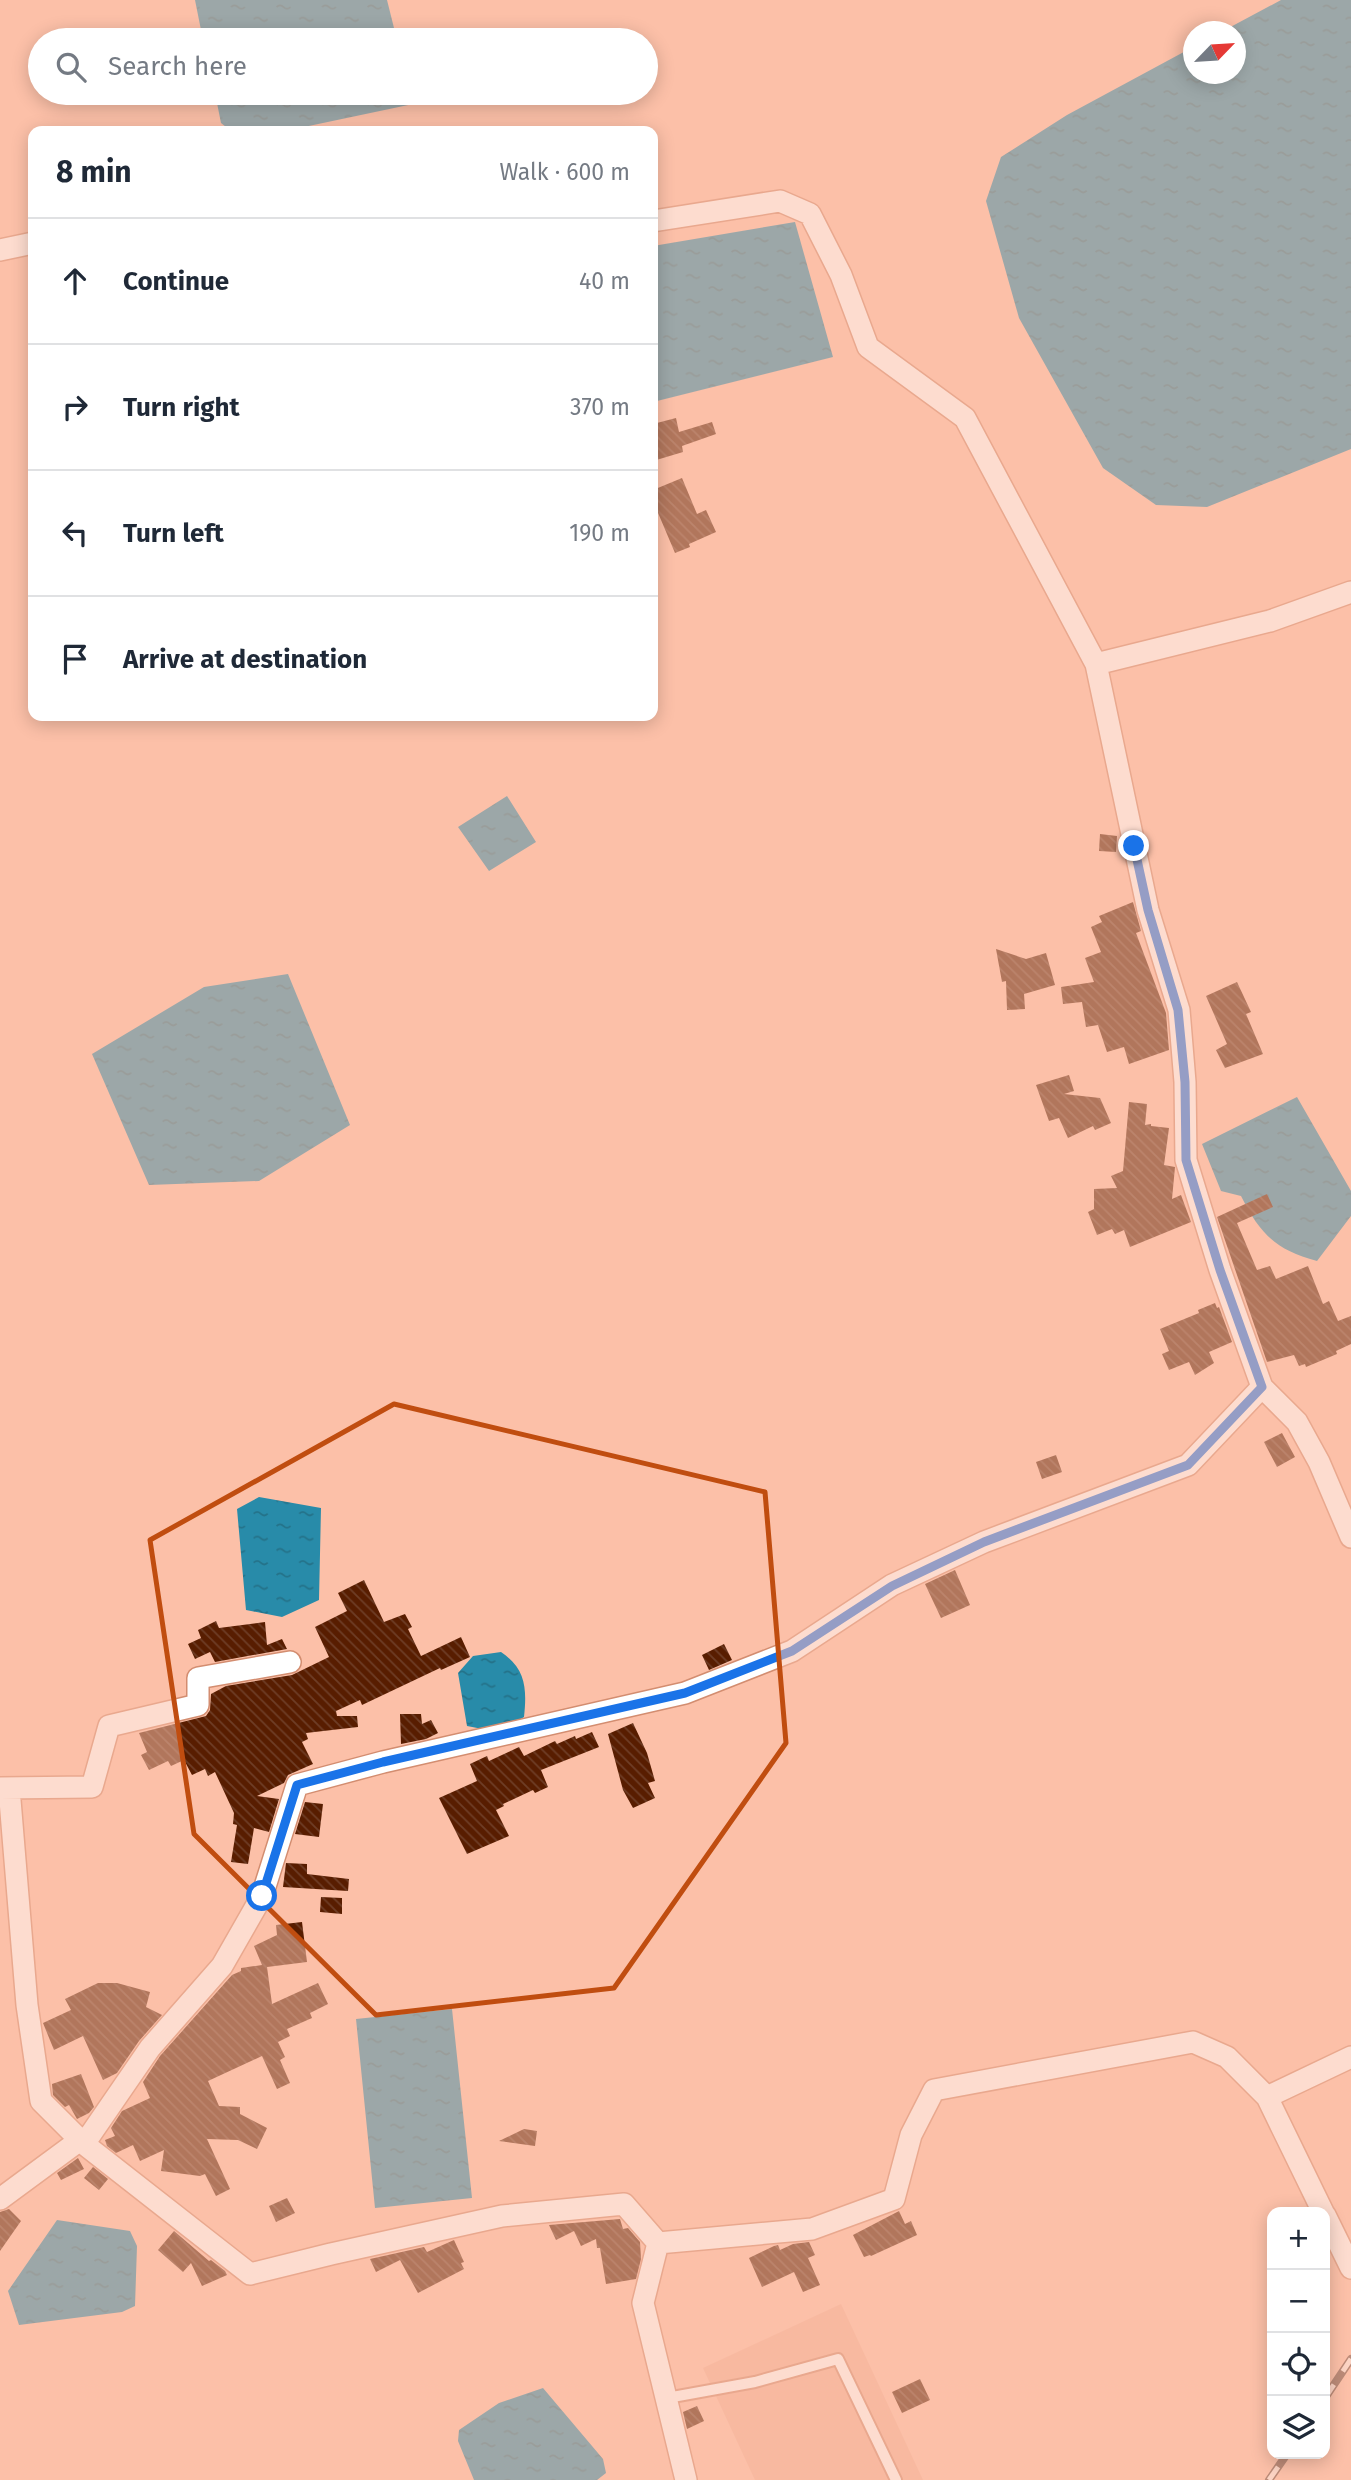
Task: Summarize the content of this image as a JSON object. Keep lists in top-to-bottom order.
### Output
{
  "north": "top right",
  "page": {
    "search": "Search here",
    "heading": ["8 min", "Walk · 600 m"],
    "list": [
      ["Continue", "40 m"],
      ["Turn right", "370 m"],
      ["Turn left", "190 m"],
      "Arrive at destination"
    ],
    "map_buttons": ["+", "−"]
  }
}
